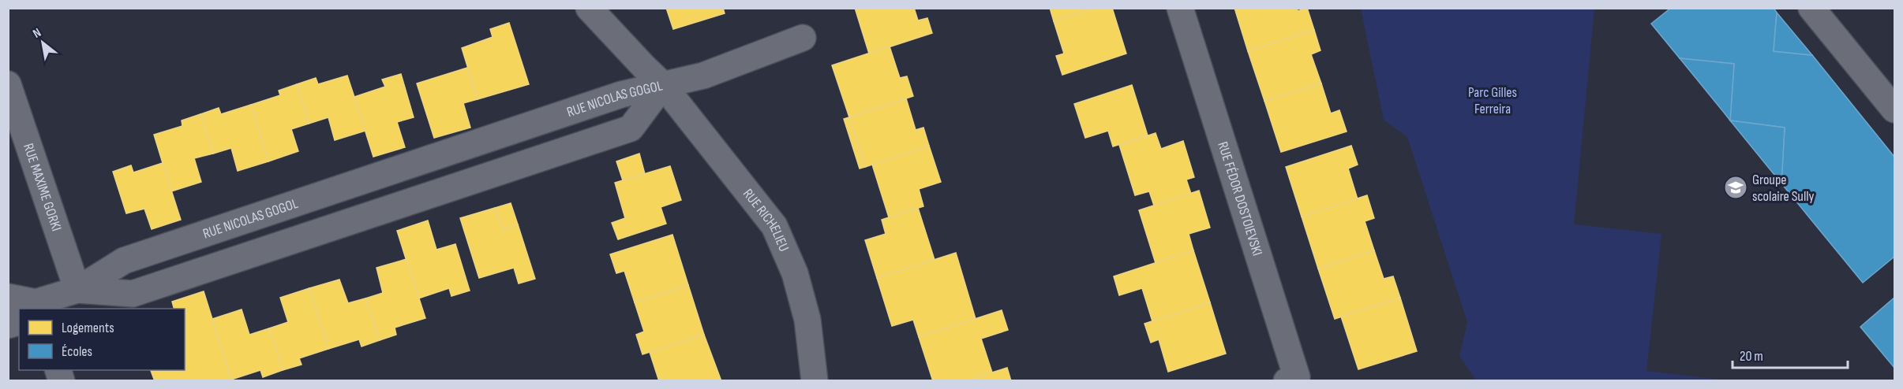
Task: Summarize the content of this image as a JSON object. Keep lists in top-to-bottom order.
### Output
{
  "streets": {
    "street": [
      "RUE NICOLAS GOGOL",
      "RUE MAXIME GORKI",
      "RUE FÉDOR DOSTOIEVSKI",
      "RUE RICHELIEU"
    ]
  },
  "crossings": [
    ["RUE NICOLAS GOGOL", "RUE MAXIME GORKI"],
    ["RUE NICOLAS GOGOL", "RUE RICHELIEU"]
  ],
  "parks": ["Parc Gilles Ferreira"],
  "places": {
    "school or university": ["Groupe scolaire Sully"]
  },
  "legend": ["Logements", "Écoles"],
  "scale_bar": "20 m",
  "north": "top left"
}
